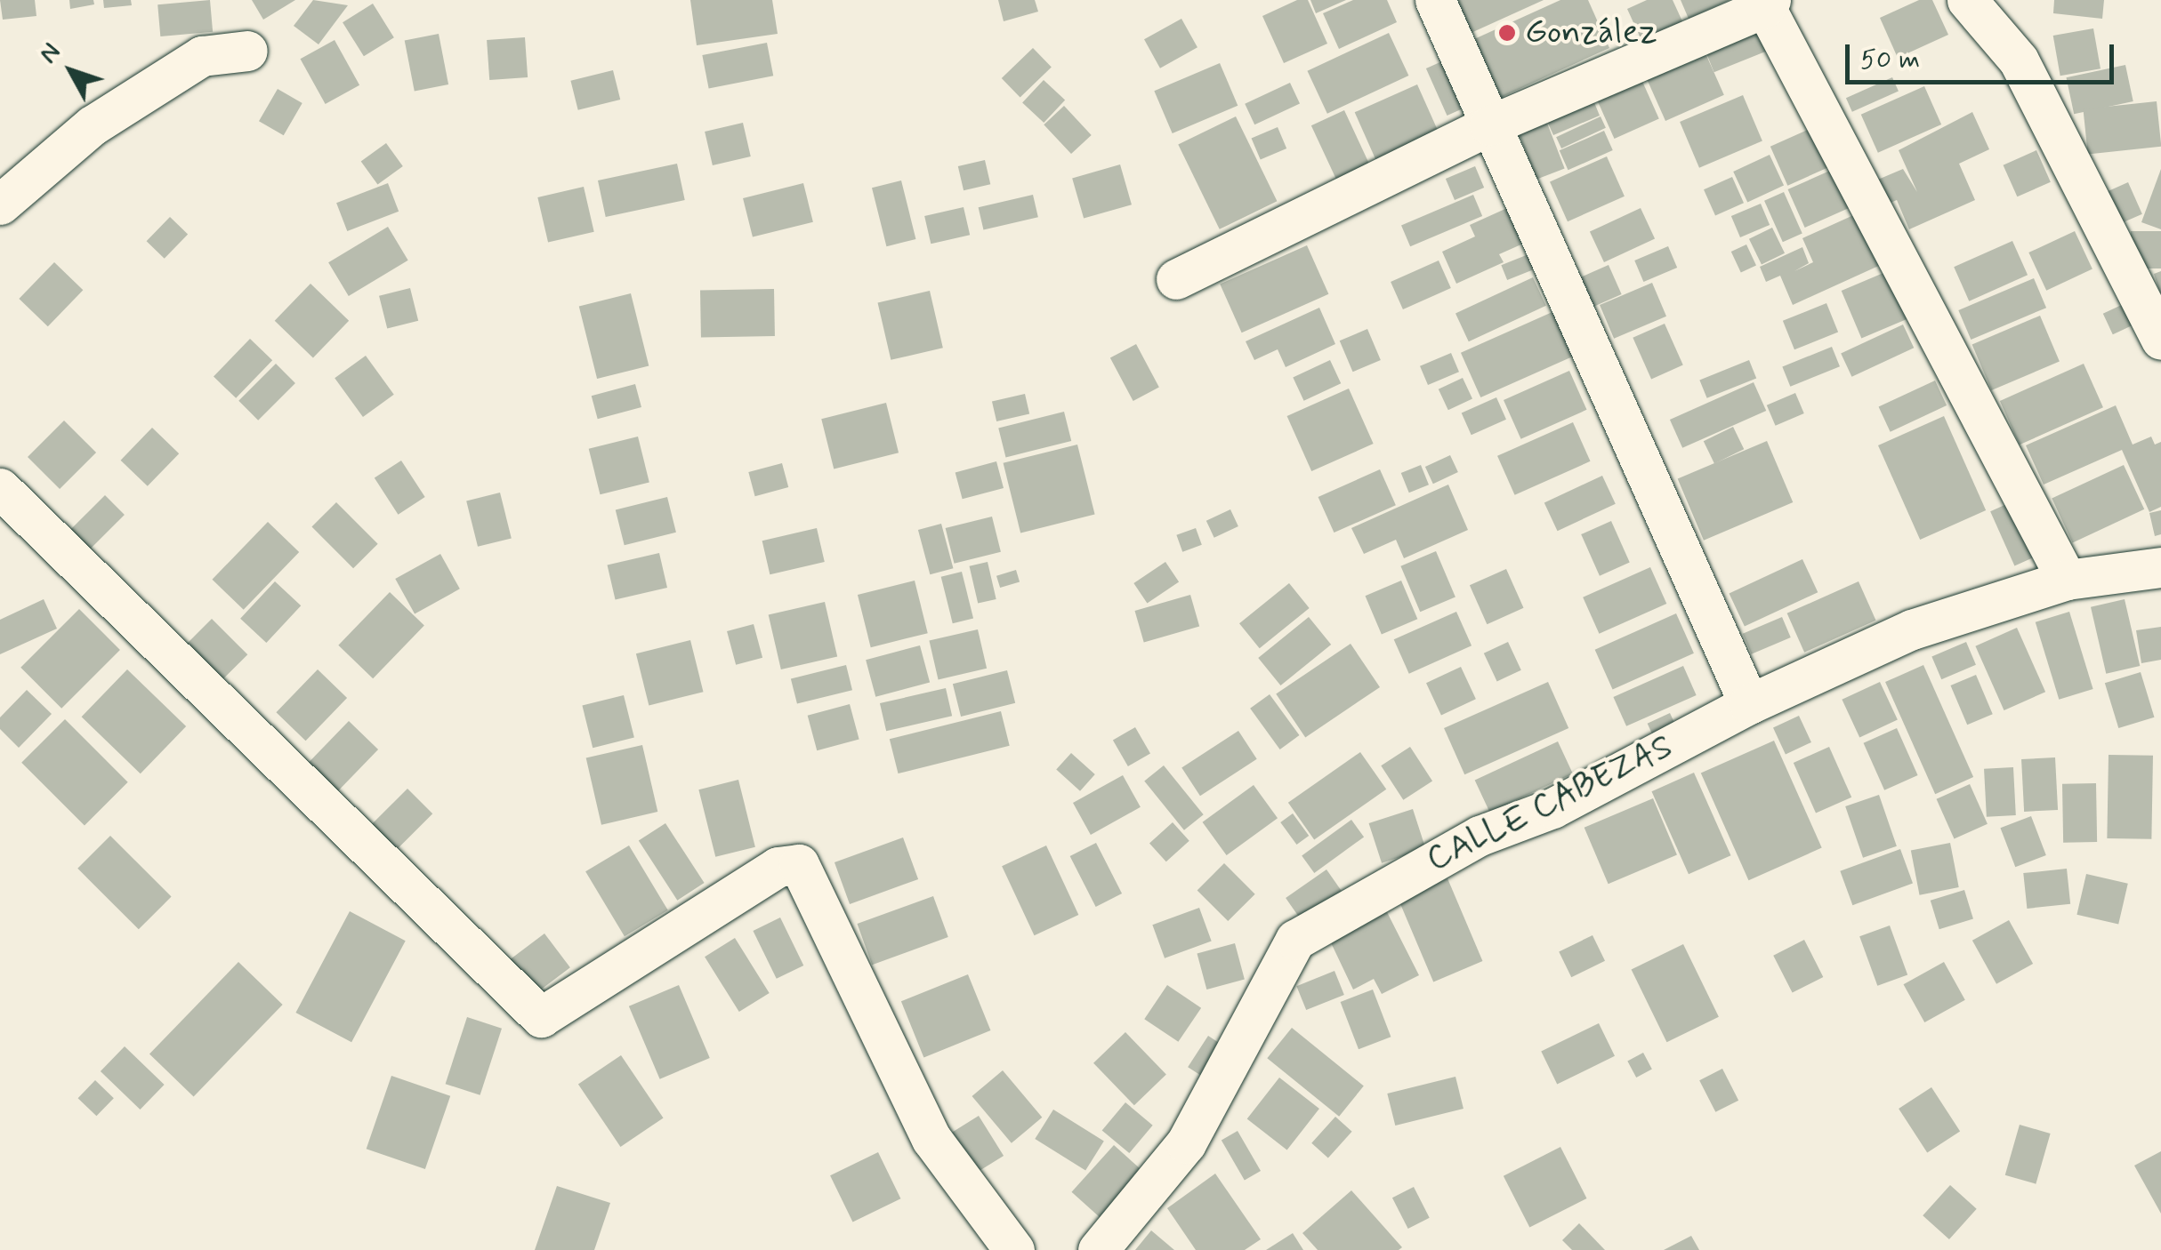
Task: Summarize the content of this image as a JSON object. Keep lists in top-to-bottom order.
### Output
{
  "streets": {
    "street": ["CALLE CABEZAS"]
  },
  "places": ["González"],
  "scale_bar": "50 m",
  "north": "top left"
}
